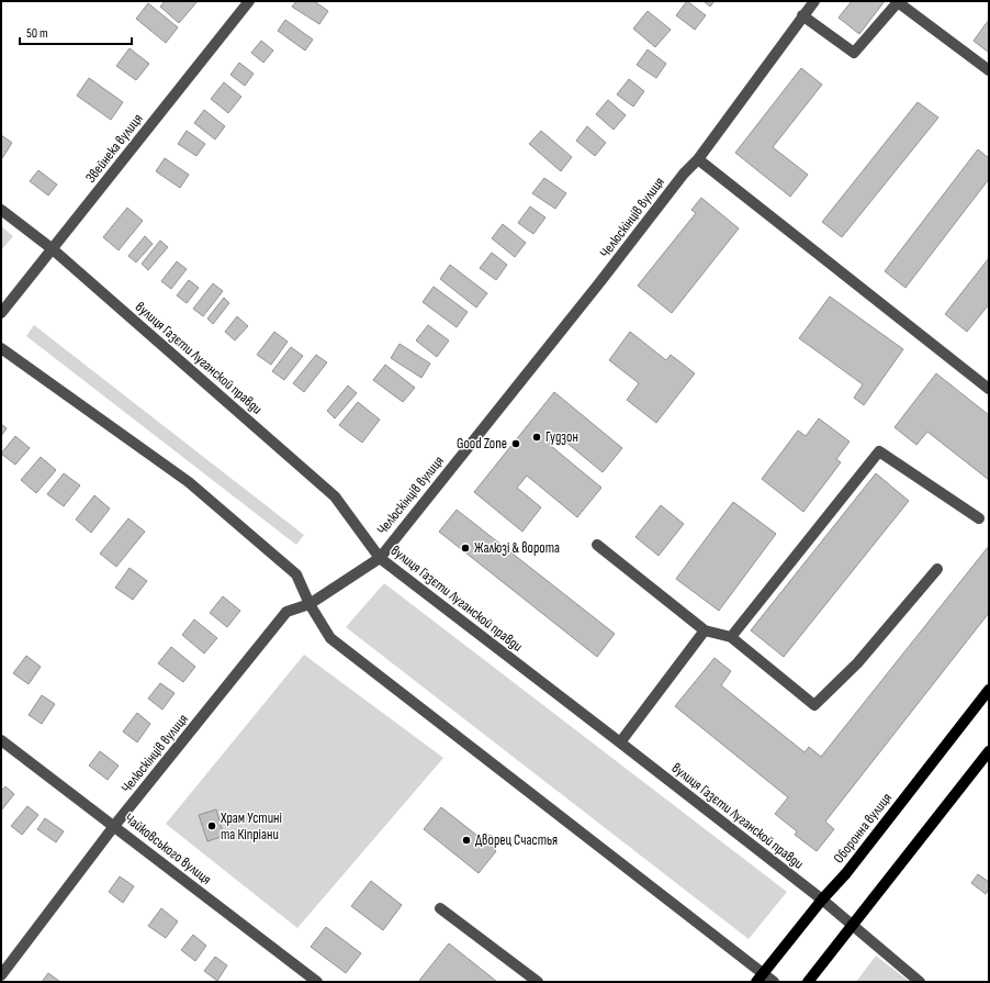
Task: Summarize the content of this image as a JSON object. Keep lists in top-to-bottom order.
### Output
{
  "streets": {
    "main road": ["Оборонна вулиця"],
    "street": [
      "Звейнека вулиця",
      "Челюскінців вулиця",
      "вулиця Газєти Луганской правди",
      "Чайковського вулиця"
    ]
  },
  "crossings": [
    ["Звейнека вулиця", "вулиця Газєти Луганской правди"],
    ["Челюскінців вулиця", "вулиця Газєти Луганской правди"],
    ["Челюскінців вулиця", "Чайковського вулиця"],
    ["вулиця Газєти Луганской правди", "Оборонна вулиця"]
  ],
  "places": [
    "Гудзон",
    "Good Zone",
    "Жалюзі & ворота",
    "Храм Устині та Кіпріани",
    "Дворец Счастья"
  ],
  "scale_bar": "50 m"
}
